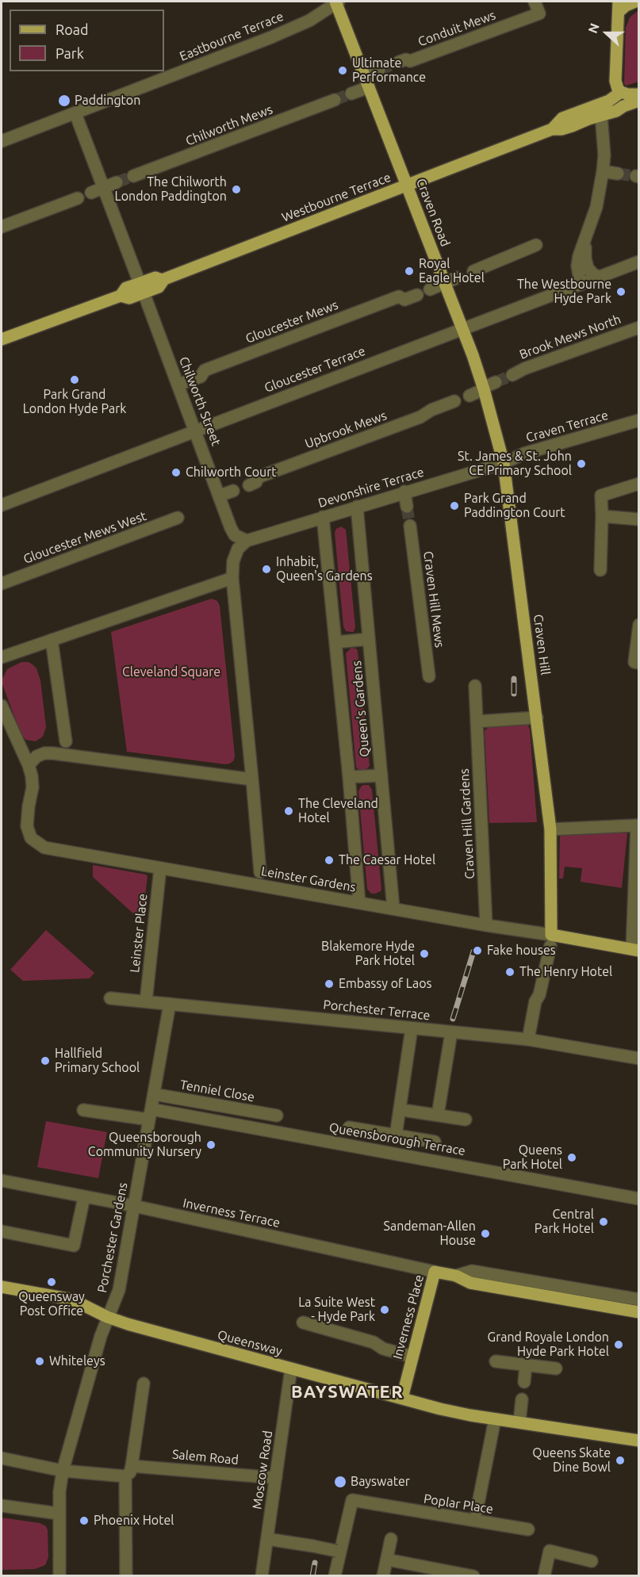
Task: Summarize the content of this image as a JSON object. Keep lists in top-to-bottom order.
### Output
{
  "streets": {
    "main road": [
      "Westbourne Terrace",
      "Craven Road",
      "Craven Hill",
      "Inverness Terrace",
      "Inverness Place",
      "Queensway"
    ],
    "street": [
      "Conduit Mews",
      "Eastbourne Terrace",
      "Chilworth Mews",
      "Gloucester Mews",
      "Brook Mews North",
      "Gloucester Terrace",
      "Chilworth Street",
      "Craven Terrace",
      "Upbrook Mews",
      "Devonshire Terrace",
      "Gloucester Mews West",
      "Craven Hill Mews",
      "Queen's Gardens",
      "Craven Hill Gardens",
      "Leinster Gardens",
      "Leinster Place",
      "Porchester Terrace",
      "Tenniel Close",
      "Queensborough Terrace",
      "Porchester Gardens",
      "Salem Road",
      "Moscow Road",
      "Poplar Place"
    ]
  },
  "crossings": [
    ["Eastbourne Terrace", "Craven Road"],
    ["Eastbourne Terrace", "Chilworth Street"],
    ["Westbourne Terrace", "Craven Road"],
    ["Westbourne Terrace", "Chilworth Street"],
    ["Craven Road", "Gloucester Terrace"],
    ["Craven Road", "Craven Terrace"],
    ["Craven Road", "Devonshire Terrace"],
    ["Craven Road", "Craven Hill"],
    ["Gloucester Mews", "Chilworth Street"],
    ["Gloucester Terrace", "Chilworth Street"],
    ["Chilworth Street", "Devonshire Terrace"],
    ["Craven Terrace", "Devonshire Terrace"],
    ["Craven Terrace", "Craven Hill"],
    ["Devonshire Terrace", "Craven Hill"],
    ["Devonshire Terrace", "Queen's Gardens"],
    ["Queen's Gardens", "Leinster Gardens"],
    ["Craven Hill Gardens", "Leinster Gardens"],
    ["Leinster Gardens", "Leinster Place"],
    ["Leinster Place", "Porchester Terrace"],
    ["Porchester Terrace", "Porchester Gardens"],
    ["Tenniel Close", "Porchester Gardens"],
    ["Queensborough Terrace", "Porchester Gardens"],
    ["Inverness Terrace", "Porchester Gardens"],
    ["Inverness Terrace", "Inverness Place"],
    ["Porchester Gardens", "Queensway"],
    ["Porchester Gardens", "Salem Road"],
    ["Inverness Place", "Queensway"],
    ["Queensway", "Moscow Road"],
    ["Salem Road", "Moscow Road"]
  ],
  "districts": ["BAYSWATER"],
  "parks": ["Cleveland Square"],
  "places": [
    "Ultimate Performance",
    "Paddington",
    "The Chilworth London Paddington",
    "Royal Eagle Hotel",
    "The Westbourne Hyde Park",
    "Park Grand London Hyde Park",
    "St. James & St. John CE Primary School",
    "Chilworth Court",
    "Park Grand Paddington Court",
    "Inhabit, Queen's Gardens",
    "The Cleveland Hotel",
    "The Caesar Hotel",
    "Fake houses",
    "Blakemore Hyde Park Hotel",
    "The Henry Hotel",
    "Embassy of Laos",
    "Hallfield Primary School",
    "Queensborough Community Nursery",
    "Queens Park Hotel",
    "Central Park Hotel",
    "Sandeman-Allen House",
    "Queensway Post Office",
    "La Suite West - Hyde Park",
    "Grand Royale London Hyde Park Hotel",
    "Whiteleys",
    "Queens Skate Dine Bowl",
    "Bayswater",
    "Phoenix Hotel"
  ],
  "legend": ["Road", "Park"],
  "north": "left"
}
